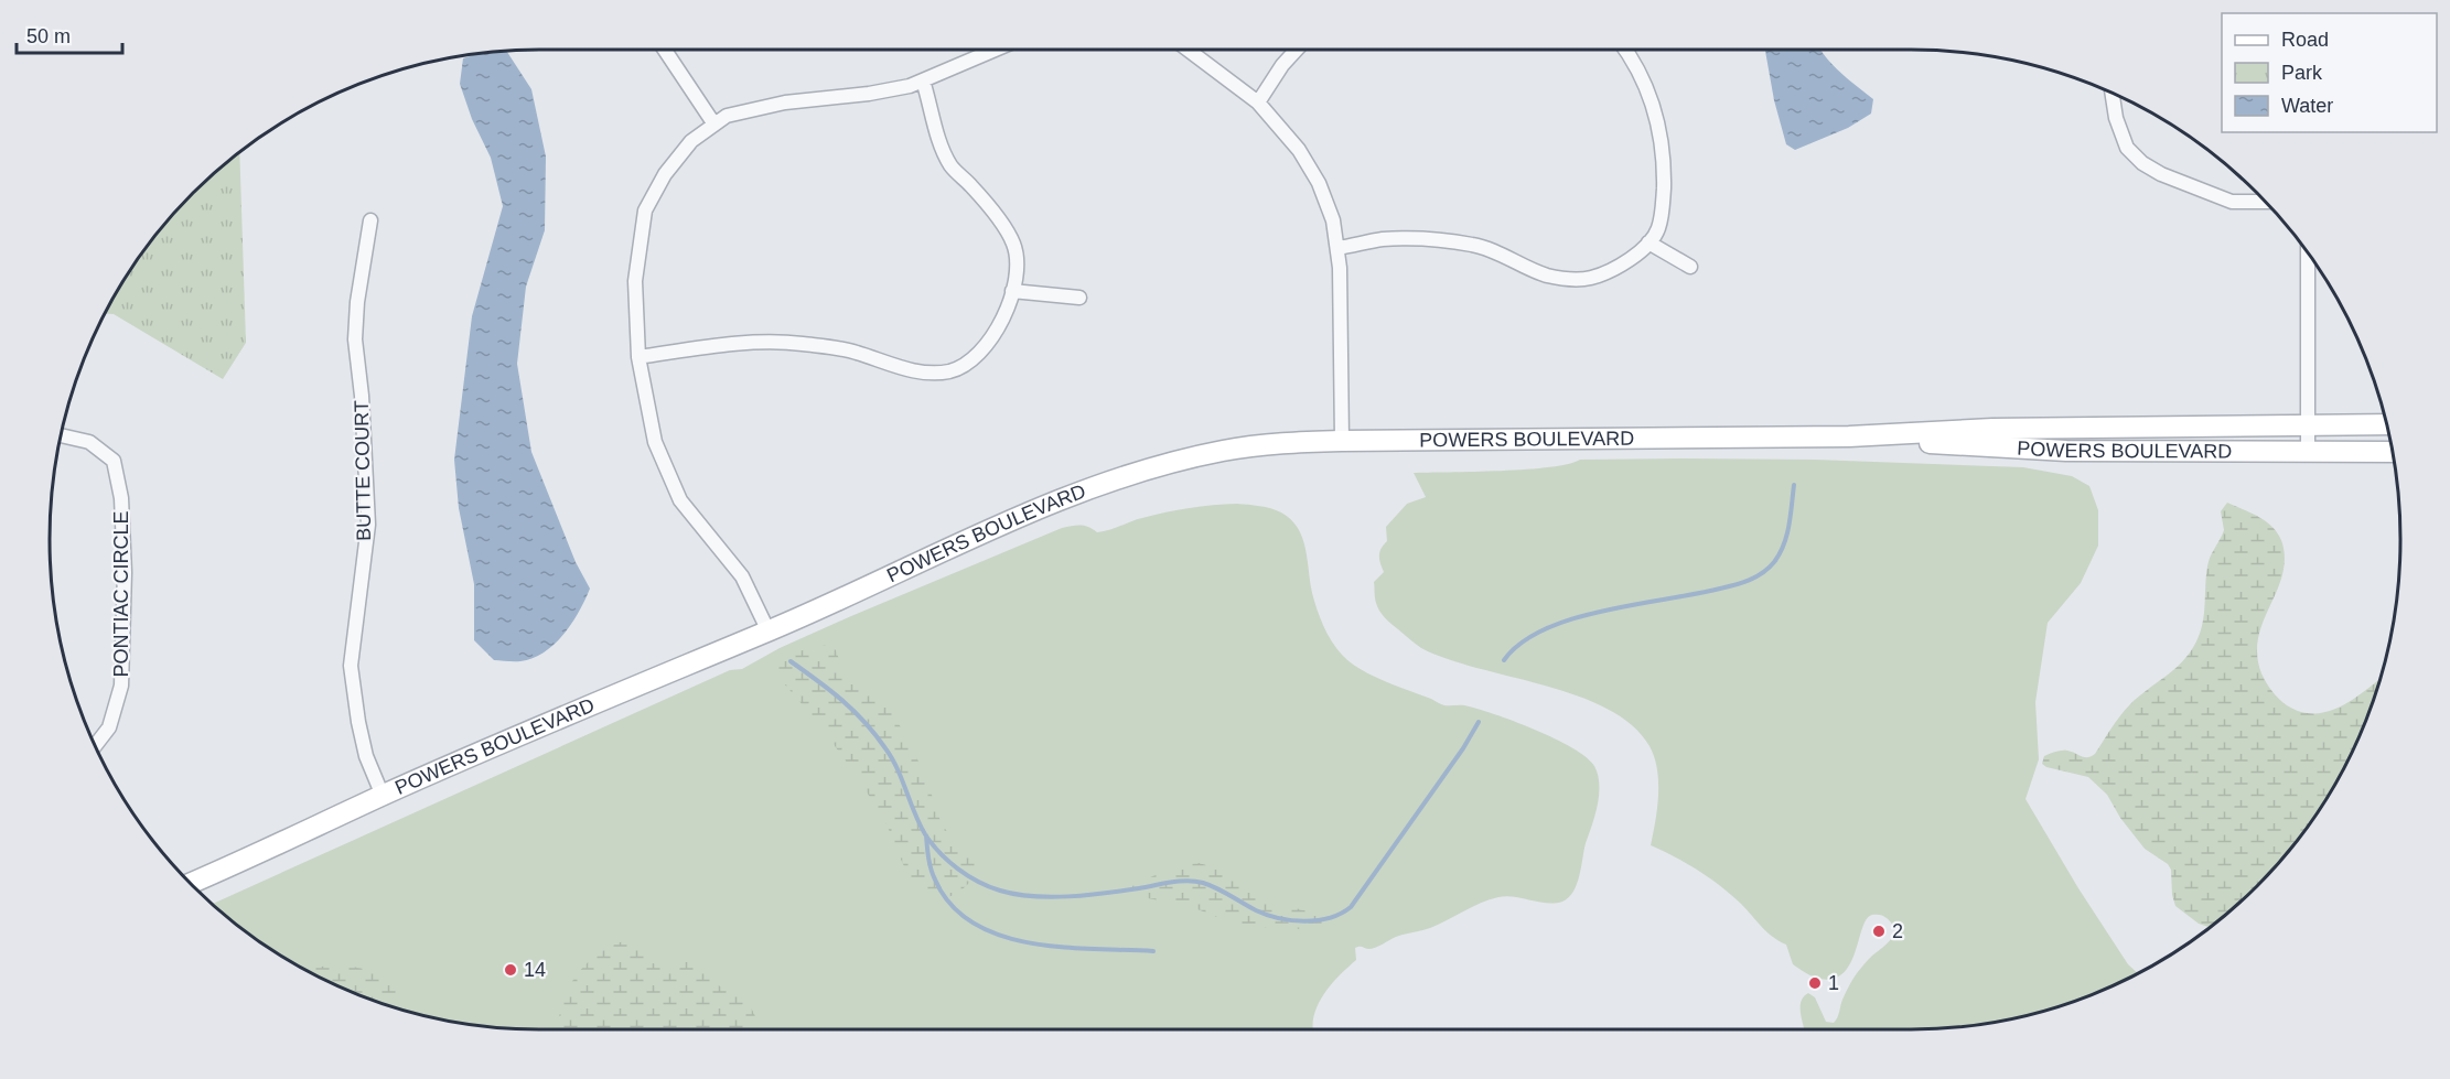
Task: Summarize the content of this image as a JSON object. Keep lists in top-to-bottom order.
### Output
{
  "streets": {
    "main road": ["POWERS BOULEVARD"],
    "street": ["BUTTE COURT", "PONTIAC CIRCLE"]
  },
  "crossings": [
    ["POWERS BOULEVARD", "BUTTE COURT"]
  ],
  "places": ["2", "14", "1"],
  "legend": ["Road", "Park", "Water"],
  "scale_bar": "50 m"
}
